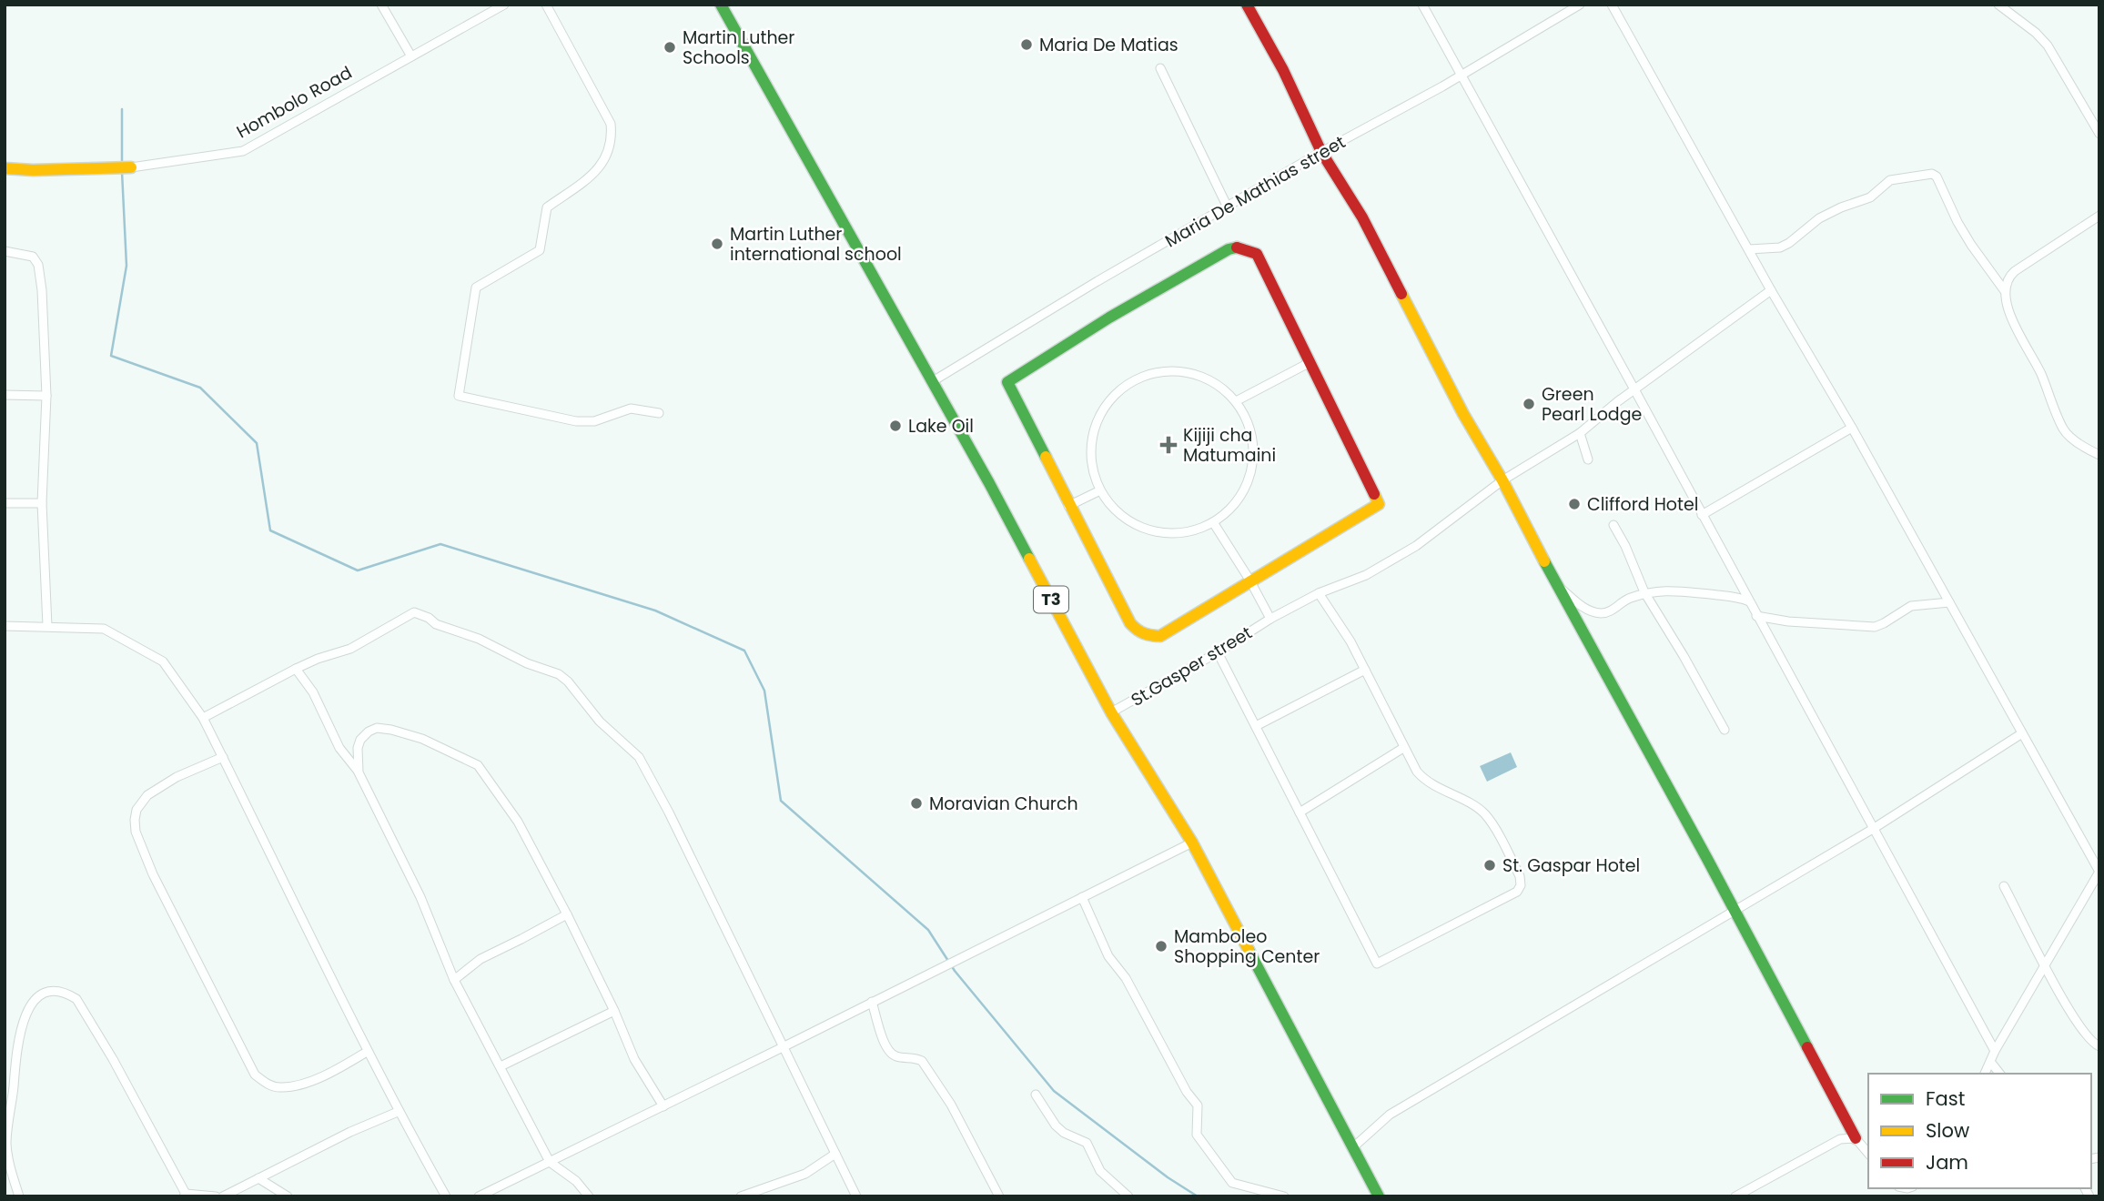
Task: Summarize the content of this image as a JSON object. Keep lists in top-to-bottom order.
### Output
{
  "streets": {
    "main road": ["Hombolo Road", "T3"],
    "street": ["Maria De Mathias street", "St.Gasper street"]
  },
  "crossings": [
    ["Maria De Mathias street", "T3"],
    ["T3", "St.Gasper street"]
  ],
  "places": {
    "other": [
      "Maria De Matias",
      "Martin Luther Schools",
      "Martin Luther international school",
      "Green Pearl Lodge",
      "Lake Oil",
      "Clifford Hotel",
      "Moravian Church",
      "St. Gaspar Hotel",
      "Mamboleo Shopping Center"
    ],
    "health": ["Kijiji cha Matumaini"]
  },
  "legend": ["Fast", "Slow", "Jam"]
}
